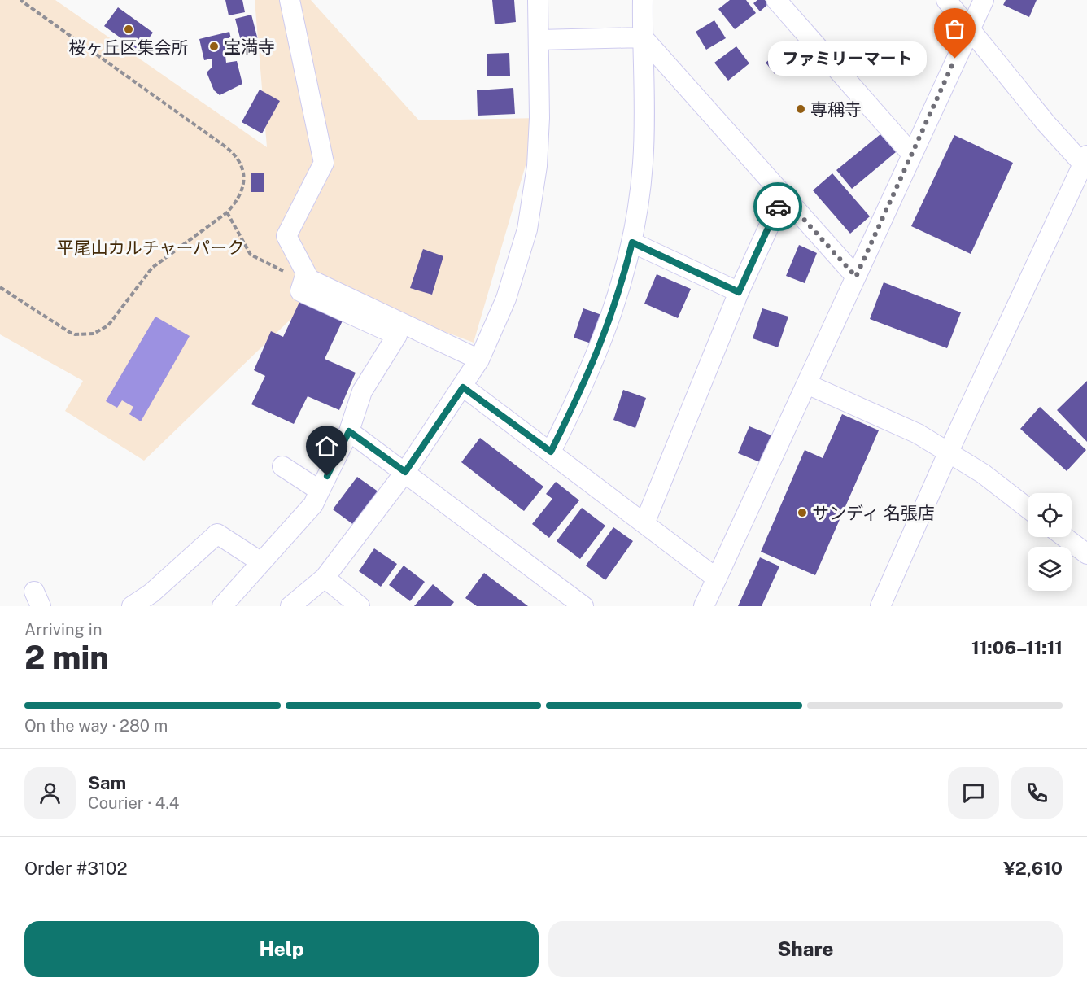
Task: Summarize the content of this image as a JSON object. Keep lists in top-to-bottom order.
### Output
{
  "parks": ["平尾山カルチャーパーク"],
  "places": [
    "桜ヶ丘区集会所",
    "宝満寺",
    "ファミリーマート",
    "専稱寺",
    "サンディ 名張店"
  ],
  "page": {
    "bubble": "ファミリーマート",
    "heading": ["2 min", "Arriving in", "11:06–11:11"],
    "panel": [
      "Sam",
      "Courier · 4.4",
      "Order #3102",
      "¥2,610"
    ],
    "bar": "On the way · 280 m",
    "buttons": ["Help", "Share"]
  }
}
